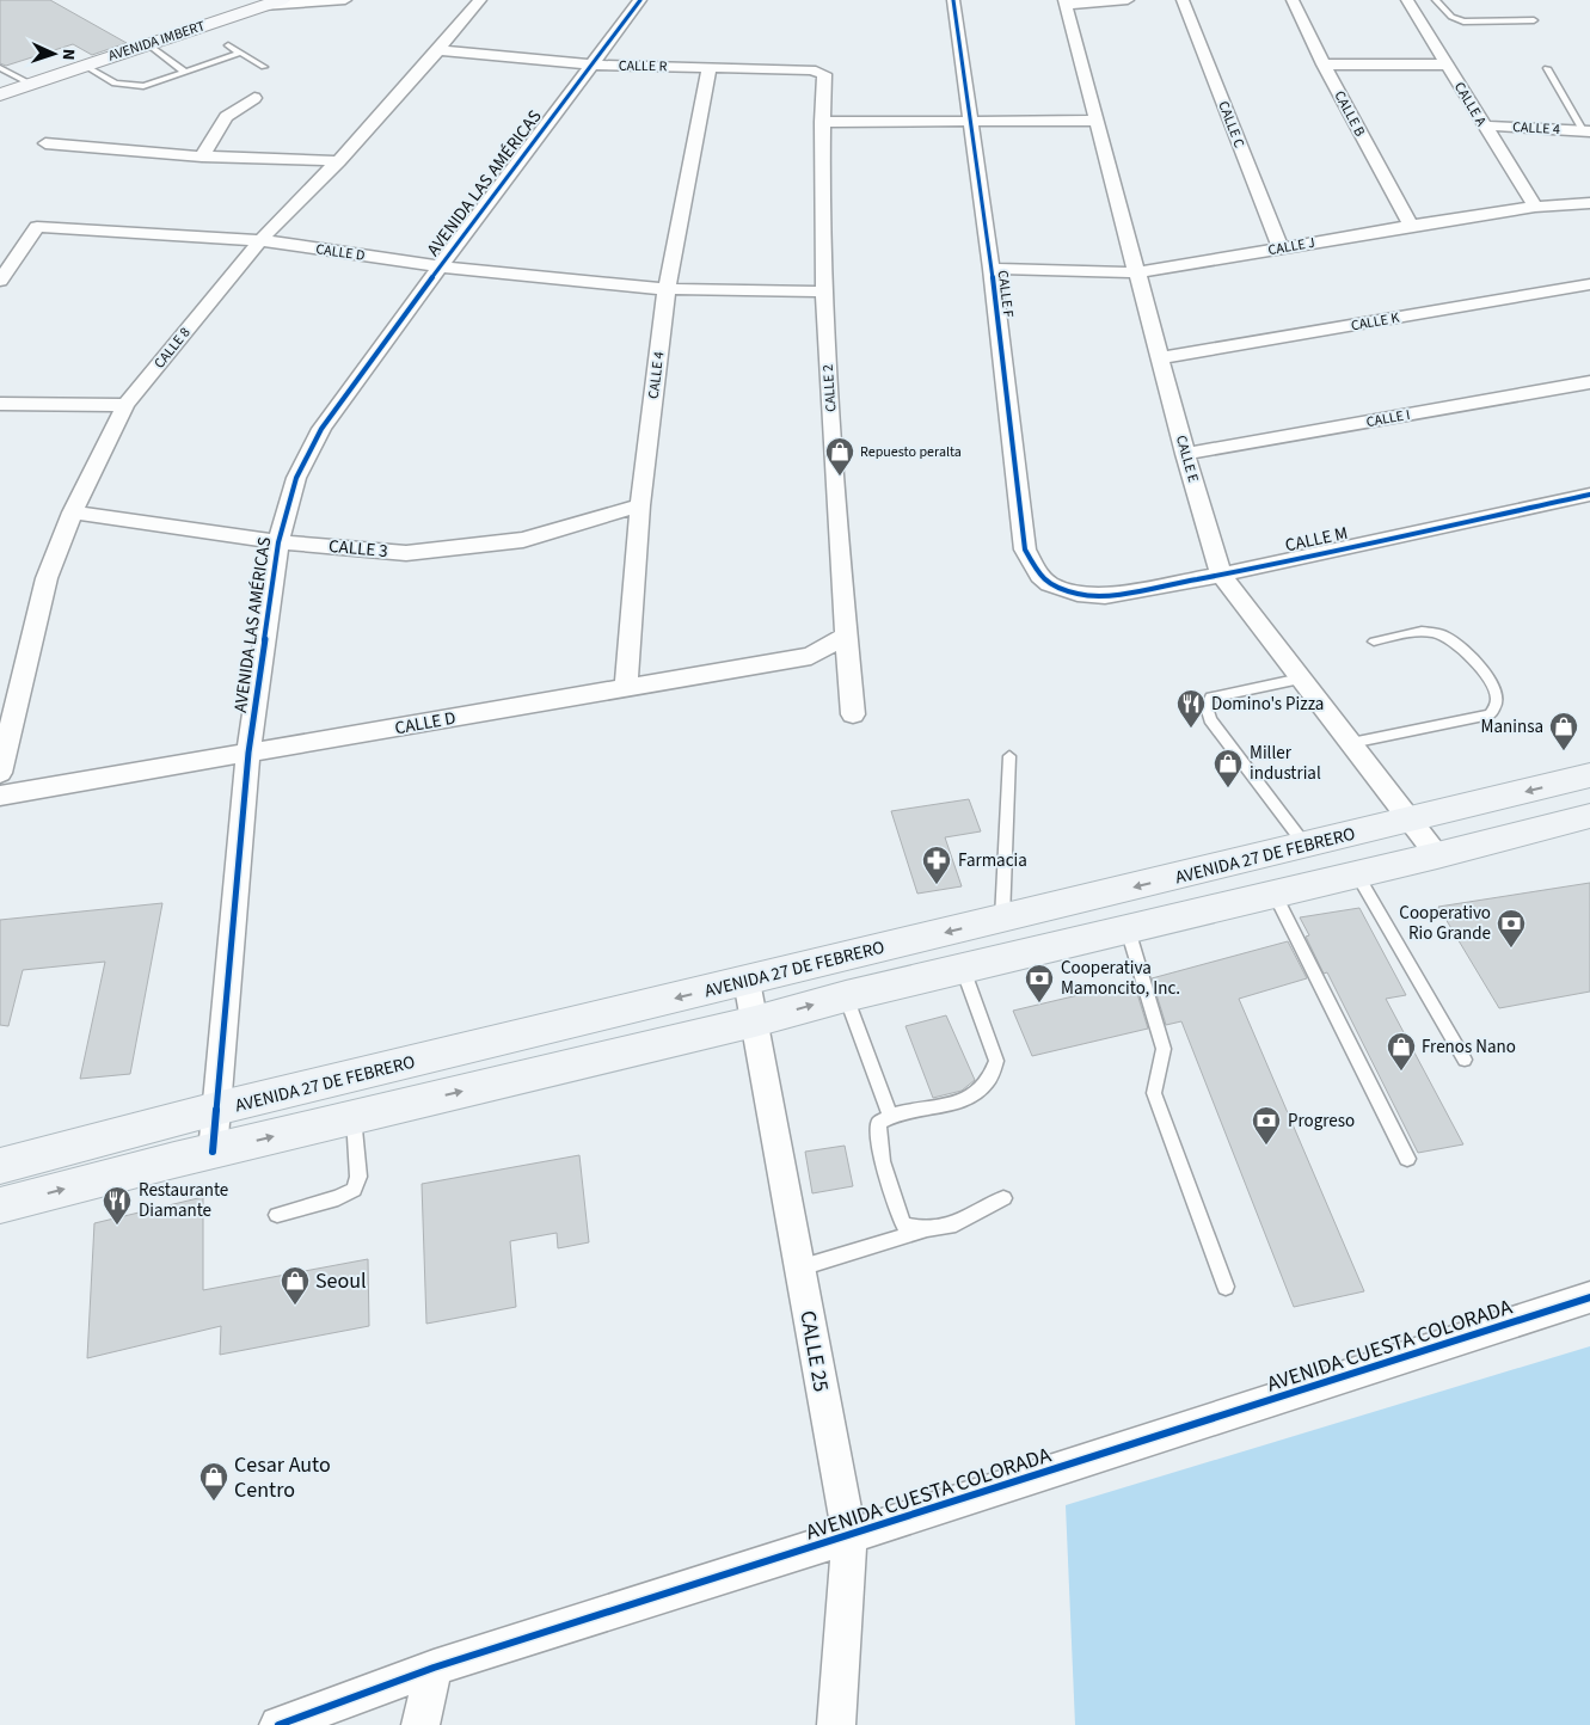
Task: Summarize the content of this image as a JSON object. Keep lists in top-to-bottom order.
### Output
{
  "streets": {
    "main road": ["AVENIDA IMBERT", "AVENIDA 27 DE FEBRERO"],
    "street": [
      "CALLE R",
      "CALLE A",
      "CALLE B",
      "CALLE C",
      "CALLE 4",
      "AVENIDA LAS AMÉRICAS",
      "CALLE J",
      "CALLE D",
      "CALLE F",
      "CALLE K",
      "CALLE 8",
      "CALLE 2",
      "CALLE I",
      "CALLE E",
      "CALLE M",
      "CALLE 3",
      "AVENIDA CUESTA COLORADA",
      "CALLE 25"
    ]
  },
  "crossings": [
    ["CALLE R", "CALLE 4"],
    ["CALLE R", "AVENIDA LAS AMÉRICAS"],
    ["CALLE R", "CALLE 8"],
    ["CALLE R", "CALLE 2"],
    ["CALLE A", "CALLE 4"],
    ["CALLE A", "CALLE J"],
    ["CALLE B", "CALLE J"],
    ["CALLE C", "CALLE J"],
    ["CALLE 4", "CALLE D"],
    ["CALLE 4", "CALLE 3"],
    ["AVENIDA LAS AMÉRICAS", "CALLE D"],
    ["AVENIDA LAS AMÉRICAS", "CALLE 3"],
    ["AVENIDA LAS AMÉRICAS", "AVENIDA 27 DE FEBRERO"],
    ["CALLE J", "CALLE F"],
    ["CALLE J", "CALLE E"],
    ["CALLE D", "CALLE 8"],
    ["CALLE D", "CALLE 2"],
    ["CALLE F", "CALLE M"],
    ["CALLE K", "CALLE E"],
    ["CALLE 8", "CALLE 3"],
    ["CALLE I", "CALLE E"],
    ["CALLE E", "CALLE M"],
    ["CALLE E", "AVENIDA 27 DE FEBRERO"],
    ["AVENIDA 27 DE FEBRERO", "CALLE 25"],
    ["AVENIDA CUESTA COLORADA", "CALLE 25"]
  ],
  "places": {
    "shop": [
      "Repuesto peralta",
      "Maninsa",
      "Miller industrial",
      "Frenos Nano",
      "Seoul",
      "Cesar Auto Centro"
    ],
    "restaurant": ["Domino's Pizza", "Restaurante Diamante"],
    "pharmacy": ["Farmacia"],
    "bank": ["Cooperativo Rio Grande", "Cooperativa Mamoncito, Inc.", "Progreso"]
  },
  "north": "right"
}
